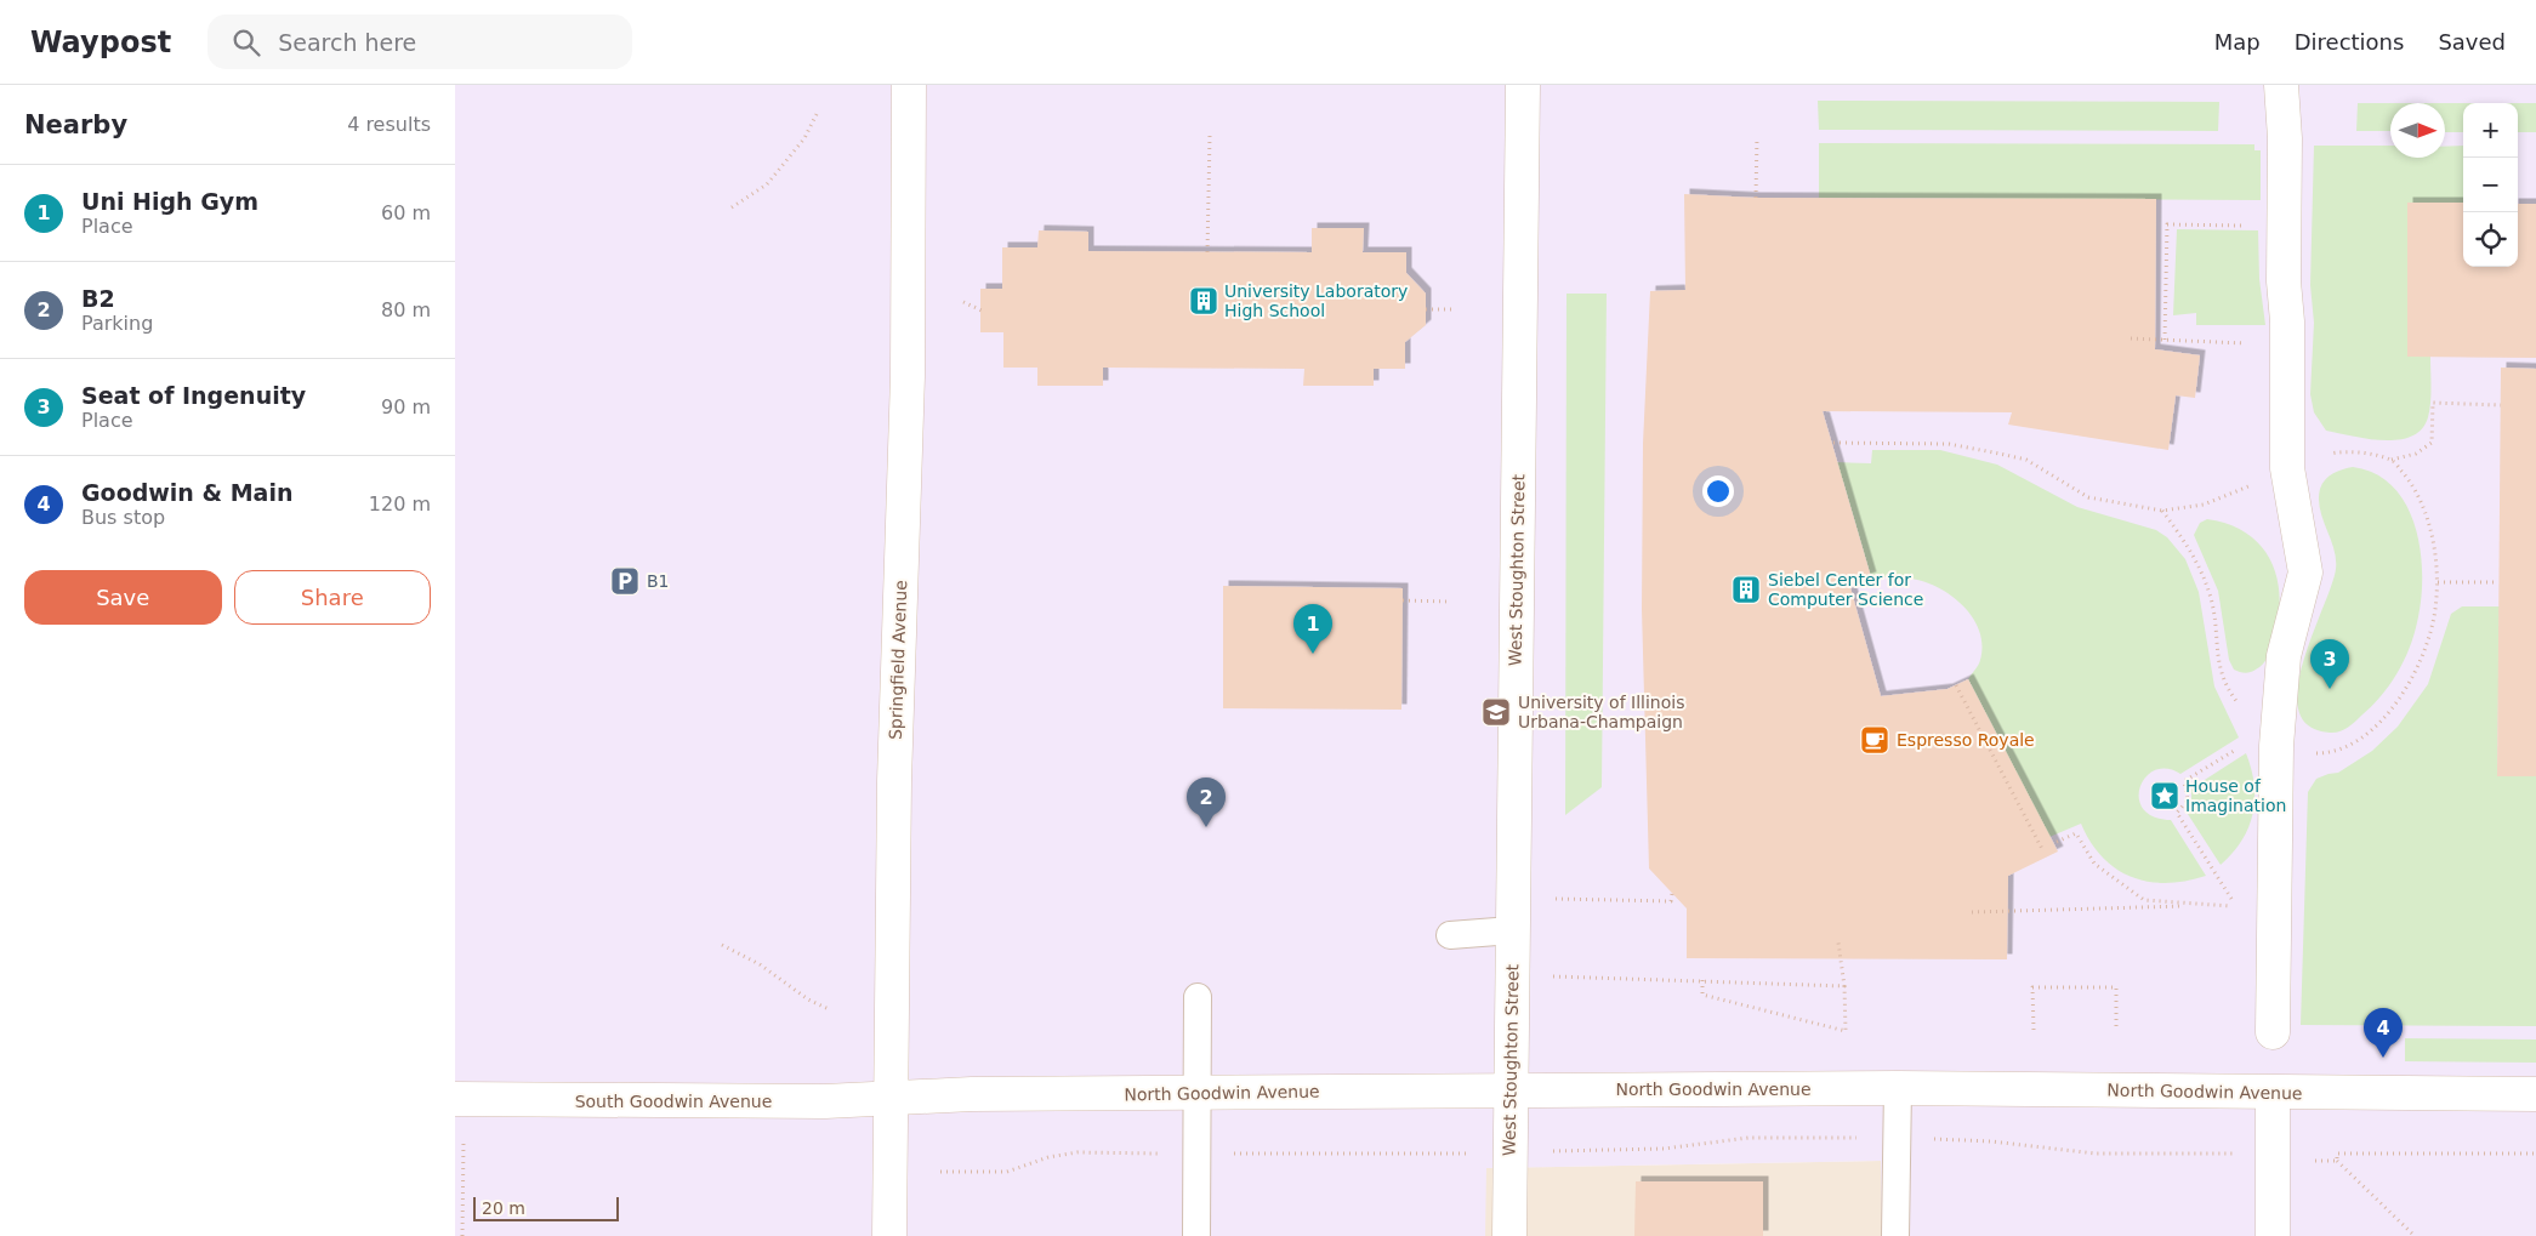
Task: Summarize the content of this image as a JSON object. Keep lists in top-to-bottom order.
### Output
{
  "streets": {
    "street": [
      "West Stoughton Street",
      "Springfield Avenue",
      "North Goodwin Avenue",
      "South Goodwin Avenue"
    ]
  },
  "crossings": [
    ["West Stoughton Street", "North Goodwin Avenue"],
    ["Springfield Avenue", "North Goodwin Avenue"],
    ["Springfield Avenue", "South Goodwin Avenue"],
    ["North Goodwin Avenue", "South Goodwin Avenue"]
  ],
  "places": {
    "building": ["University Laboratory High School", "Siebel Center for Computer Science"],
    "parking": ["B1"],
    "school or university": ["University of Illinois Urbana-Champaign"],
    "cafe": ["Espresso Royale"],
    "place": ["House of Imagination"]
  },
  "scale_bar": "20 m",
  "north": "right",
  "page": {
    "header": "Waypost",
    "search": "Search here",
    "nav": ["Map", "Directions", "Saved"],
    "heading": ["Nearby", "4 results"],
    "map_buttons": ["+", "−"],
    "list": [
      {
        "mark": "1",
        "name": "Uni High Gym",
        "note": "Place",
        "value": "60 m"
      },
      {
        "mark": "2",
        "name": "B2",
        "note": "Parking",
        "value": "80 m"
      },
      {
        "mark": "3",
        "name": "Seat of Ingenuity",
        "note": "Place",
        "value": "90 m"
      },
      {
        "mark": "4",
        "name": "Goodwin & Main",
        "note": "Bus stop",
        "value": "120 m"
      }
    ],
    "buttons": ["Save", "Share"],
    "pins": [
      "1",
      "3",
      "2",
      "4"
    ],
    "scale": "20 m"
  }
}
